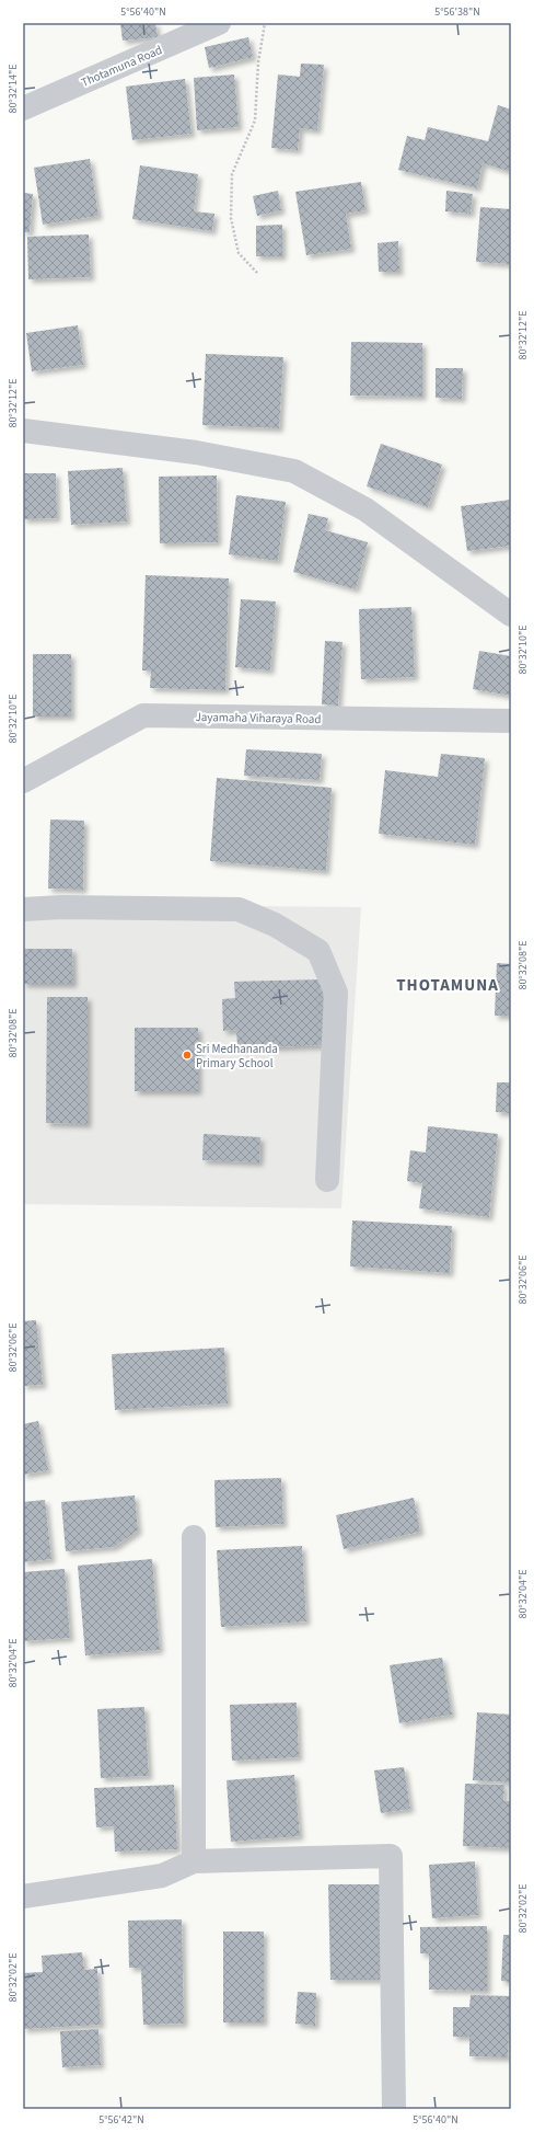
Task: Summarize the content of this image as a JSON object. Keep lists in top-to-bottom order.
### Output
{
  "streets": {
    "street": ["Thotamuna Road", "Jayamaha Viharaya Road"]
  },
  "districts": ["THOTAMUNA"],
  "places": ["Sri Medhananda Primary School"],
  "coordinates": [
    "5°56'40\"N",
    "5°56'38\"N",
    "80°32'14\"E",
    "80°32'12\"E",
    "80°32'10\"E",
    "80°32'08\"E",
    "80°32'06\"E",
    "80°32'04\"E",
    "80°32'02\"E",
    "5°56'42\"N"
  ]
}
